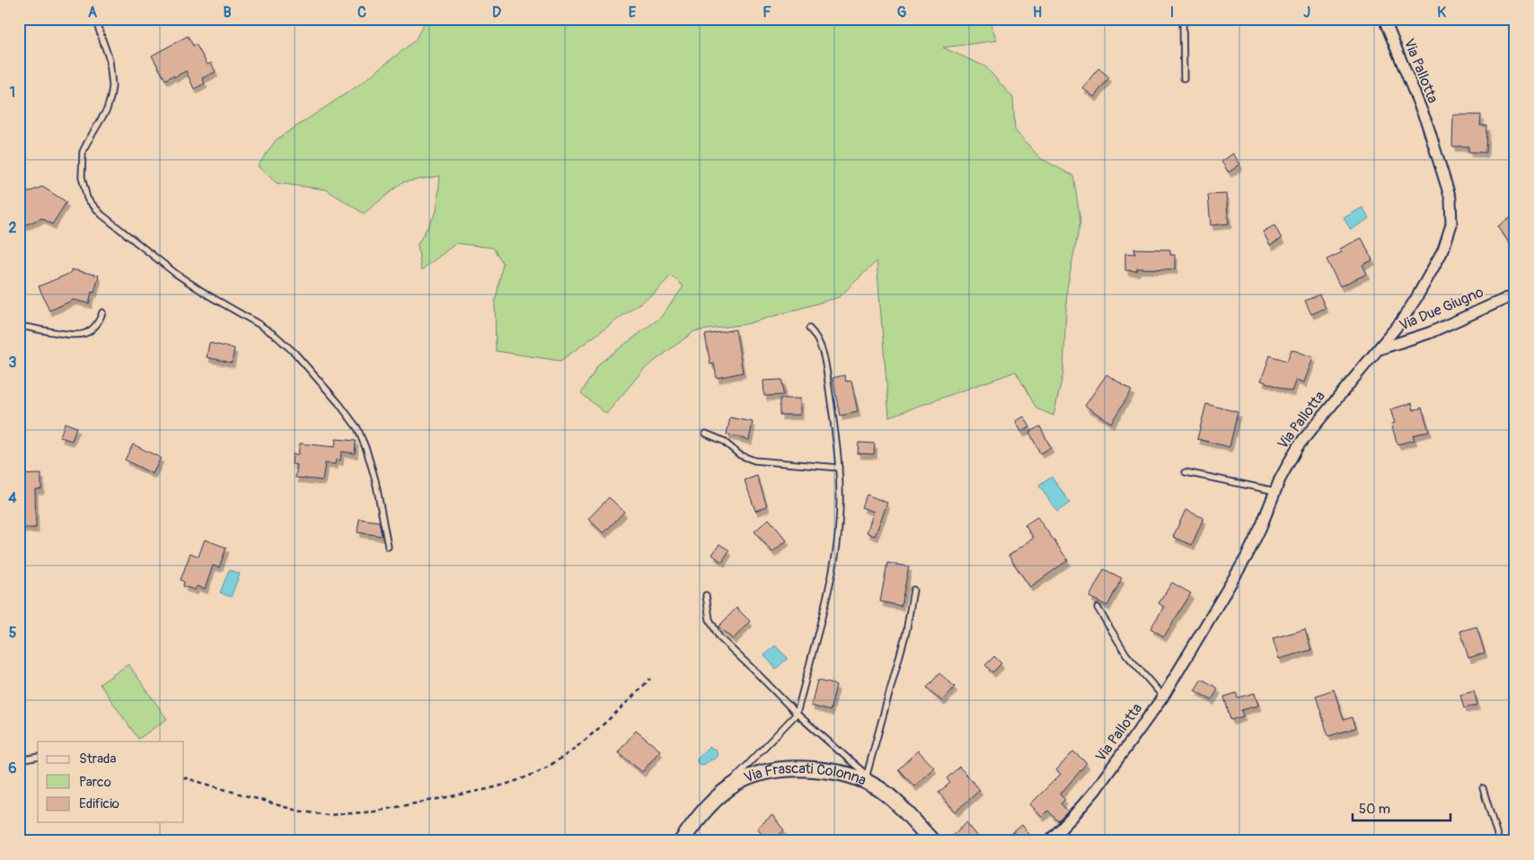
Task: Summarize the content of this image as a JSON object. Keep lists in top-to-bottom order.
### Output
{
  "streets": {
    "street": ["Via Pallotta", "Via Due Giugno", "Via Frascati Colonna"]
  },
  "crossings": [
    ["Via Pallotta", "Via Due Giugno"]
  ],
  "legend": ["Strada", "Parco", "Edificio"],
  "scale_bar": "50 m",
  "grid": {
    "columns": [
      "A",
      "B",
      "C",
      "D",
      "E",
      "F",
      "G",
      "H",
      "I",
      "J",
      "K"
    ],
    "rows": [
      "1",
      "2",
      "3",
      "4",
      "5",
      "6"
    ]
  }
}
